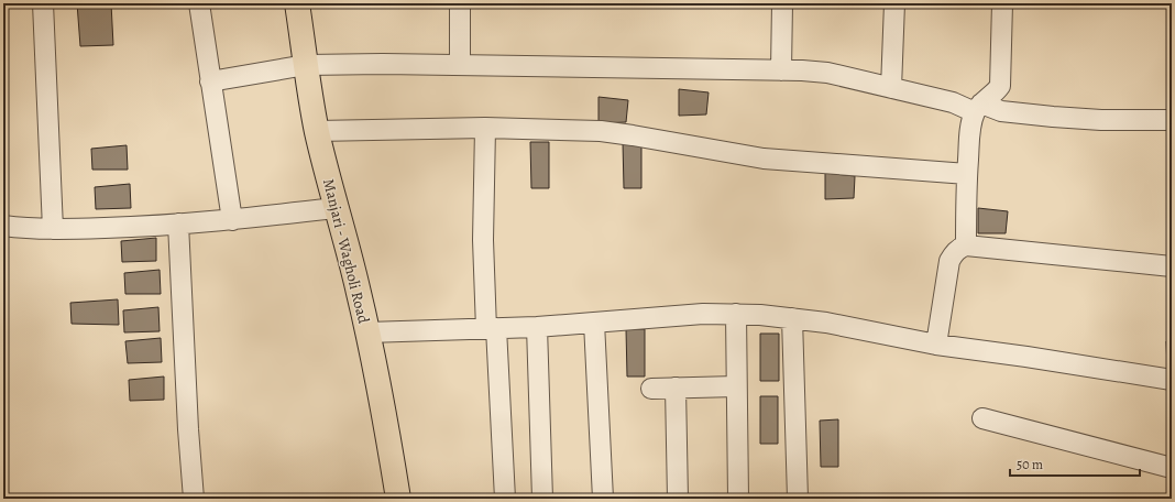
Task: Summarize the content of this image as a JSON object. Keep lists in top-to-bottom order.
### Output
{
  "streets": {
    "main road": ["Manjari - Wagholi Road"]
  },
  "scale_bar": "50 m"
}
